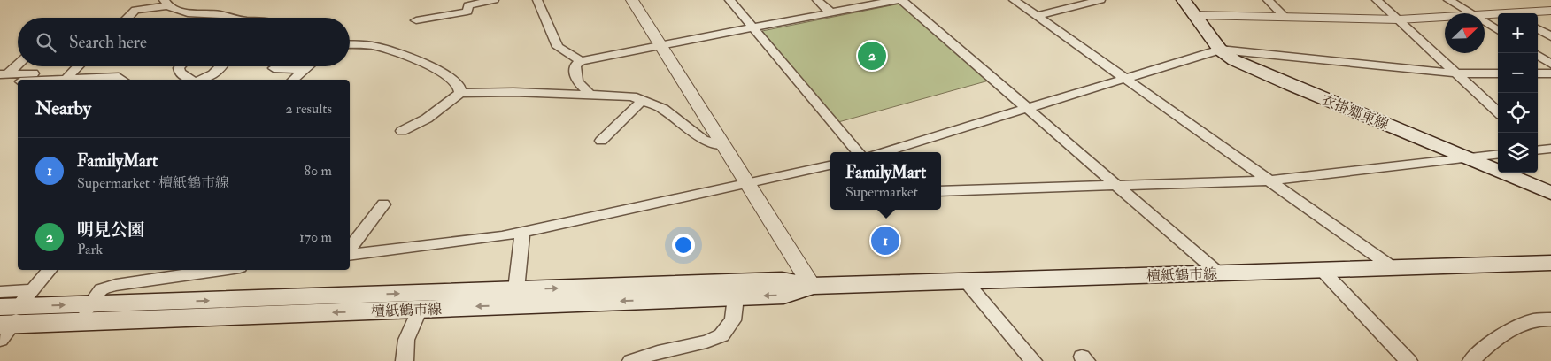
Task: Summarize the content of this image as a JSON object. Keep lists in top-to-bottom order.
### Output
{
  "streets": {
    "main road": ["衣掛郷東線", "檀紙鶴市線"]
  },
  "north": "top right",
  "page": {
    "map_buttons": ["+", "−"],
    "search": "Search here",
    "pins": ["2", "1"],
    "heading": ["Nearby", "2 results"],
    "list": [
      {
        "mark": "1",
        "name": "FamilyMart",
        "note": "Supermarket · 檀紙鶴市線",
        "value": "80 m"
      },
      {
        "mark": "2",
        "name": "明見公園",
        "note": "Park",
        "value": "170 m"
      }
    ],
    "popup": ["FamilyMart", "Supermarket"]
  }
}
